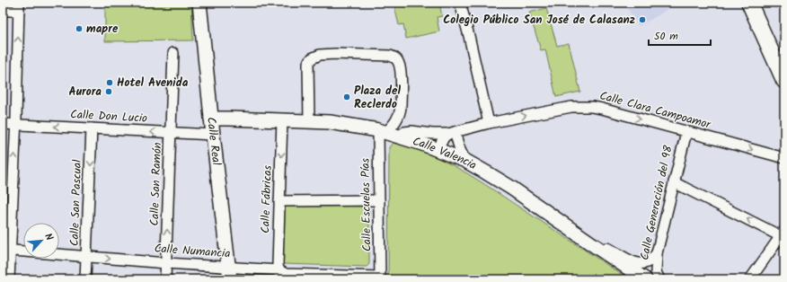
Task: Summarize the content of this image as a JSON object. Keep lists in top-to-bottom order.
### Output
{
  "streets": {
    "main road": ["Calle Real", "Calle Valencia"],
    "street": [
      "Calle Clara Campoamor",
      "Calle Don Lucio",
      "Calle San Ramón",
      "Calle Fábricas",
      "Calle San Pascual",
      "Calle Generación del 98",
      "Calle Escuelas Pías",
      "Calle Numancia"
    ]
  },
  "crossings": [
    ["Calle Clara Campoamor", "Calle Valencia"],
    ["Calle Clara Campoamor", "Calle Generación del 98"],
    ["Calle Clara Campoamor", "Calle Escuelas Pías"],
    ["Calle Don Lucio", "Calle Real"],
    ["Calle Don Lucio", "Calle San Ramón"],
    ["Calle Don Lucio", "Calle San Pascual"],
    ["Calle Real", "Calle Valencia"],
    ["Calle Real", "Calle Numancia"],
    ["Calle Valencia", "Calle Fábricas"],
    ["Calle Valencia", "Calle Escuelas Pías"],
    ["Calle San Ramón", "Calle Numancia"],
    ["Calle Fábricas", "Calle Numancia"],
    ["Calle San Pascual", "Calle Numancia"],
    ["Calle Escuelas Pías", "Calle Numancia"]
  ],
  "one_way": ["Calle Don Lucio", "Calle San Ramón", "Calle Fábricas"],
  "places": [
    "Colegio Público San José de Calasanz",
    "mapre",
    "Hotel Avenida",
    "Aurora",
    "Plaza del Reclerdo"
  ],
  "scale_bar": "50 m",
  "north": "top right"
}
